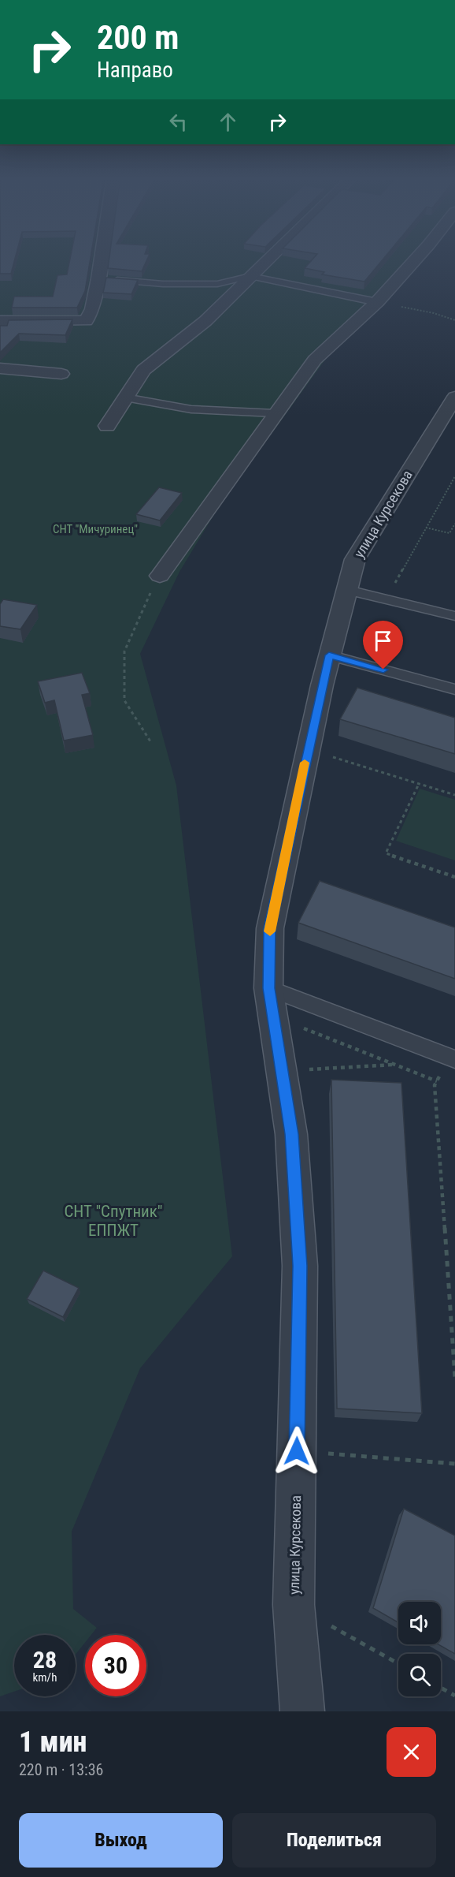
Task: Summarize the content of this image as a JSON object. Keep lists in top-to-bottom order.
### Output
{
  "streets": {
    "street": ["улица Курсекова"]
  },
  "parks": ["СНТ \"Мичуринец\"", "СНТ \"Спутник\" ЕППЖТ"],
  "page": {
    "turn": ["200 m", "Направо"],
    "speed": "28 km/h",
    "limit": "30",
    "heading": ["1 мин", "220 m · 13:36"],
    "buttons": ["Выход", "Поделиться"]
  }
}
